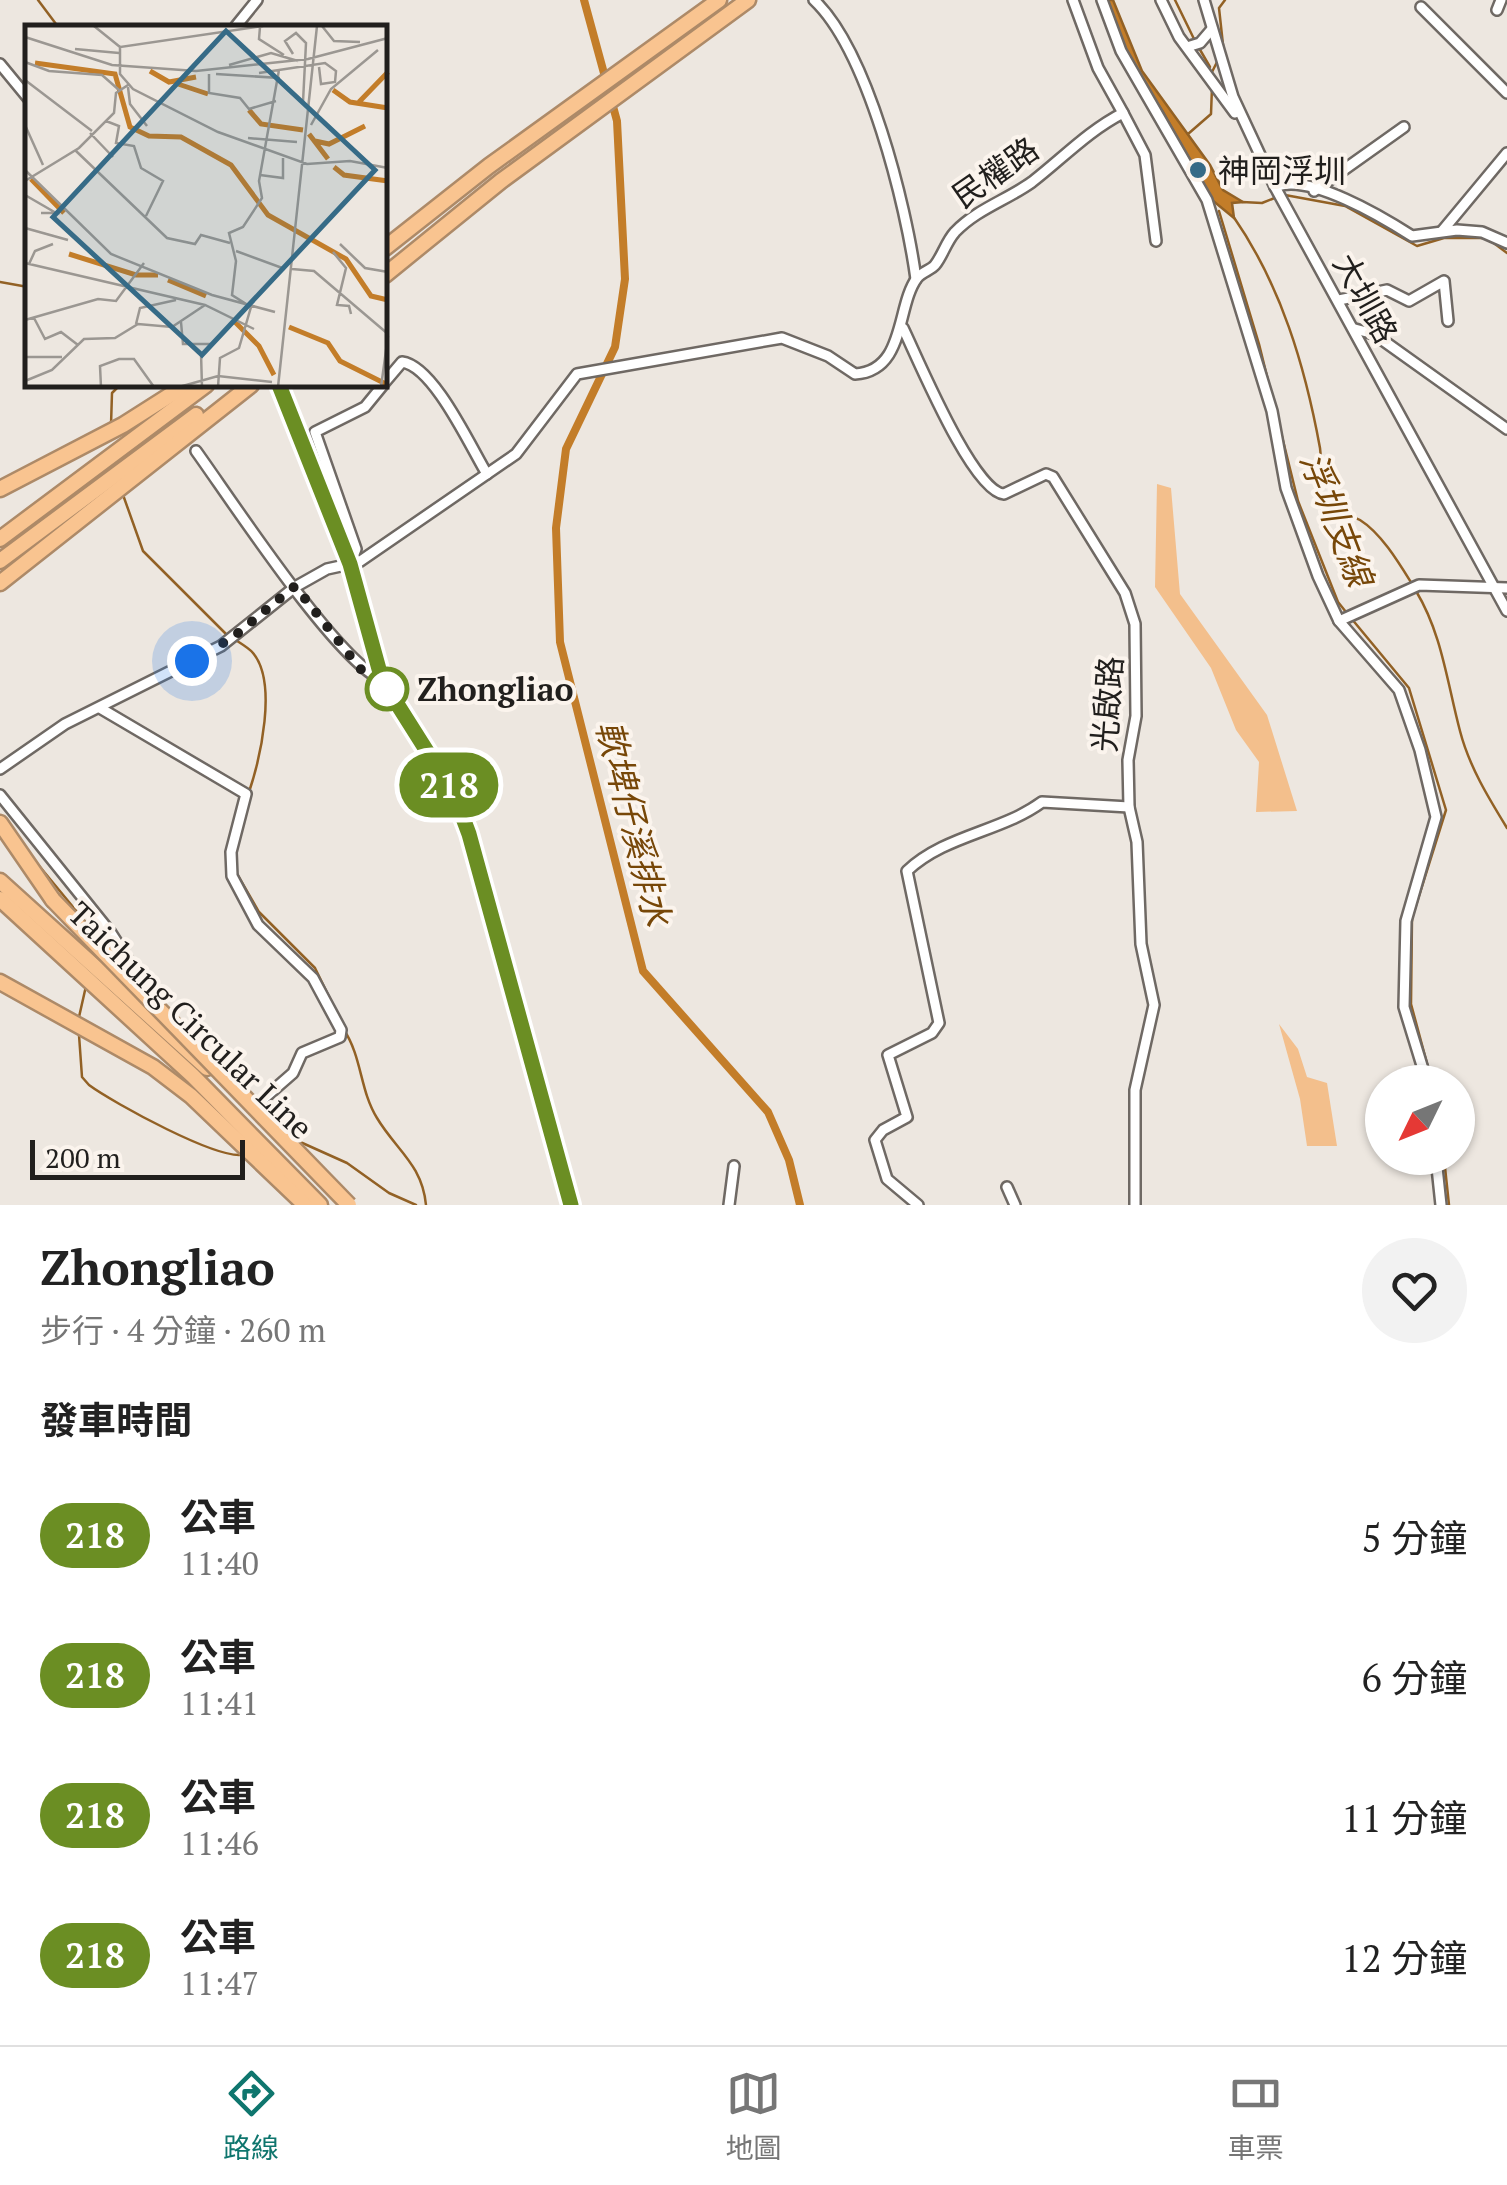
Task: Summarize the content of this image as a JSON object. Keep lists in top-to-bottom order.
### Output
{
  "streets": {
    "highway": ["Taichung Circular Line"],
    "street": ["民權路", "大圳路", "光啟路"]
  },
  "crossings": [
    ["民權路", "光啟路"]
  ],
  "water": ["浮圳支線", "軟埤仔溪排水"],
  "places": ["神岡浮圳", "Zhongliao"],
  "lines": ["bus line 218"],
  "scale_bar": "200 m",
  "north": "bottom left",
  "page": {
    "on_map": "218",
    "scale": "200 m",
    "heading": [
      ["Zhongliao", "步行 · 4 分鐘 · 260 m"],
      "發車時間"
    ],
    "list": [
      {
        "mark": "218",
        "name": "公車",
        "note": "11:40",
        "value": "5 分鐘"
      },
      {
        "mark": "218",
        "name": "公車",
        "note": "11:41",
        "value": "6 分鐘"
      },
      {
        "mark": "218",
        "name": "公車",
        "note": "11:46",
        "value": "11 分鐘"
      },
      {
        "mark": "218",
        "name": "公車",
        "note": "11:47",
        "value": "12 分鐘"
      }
    ],
    "tabs": ["路線", "地圖", "車票"]
  }
}
